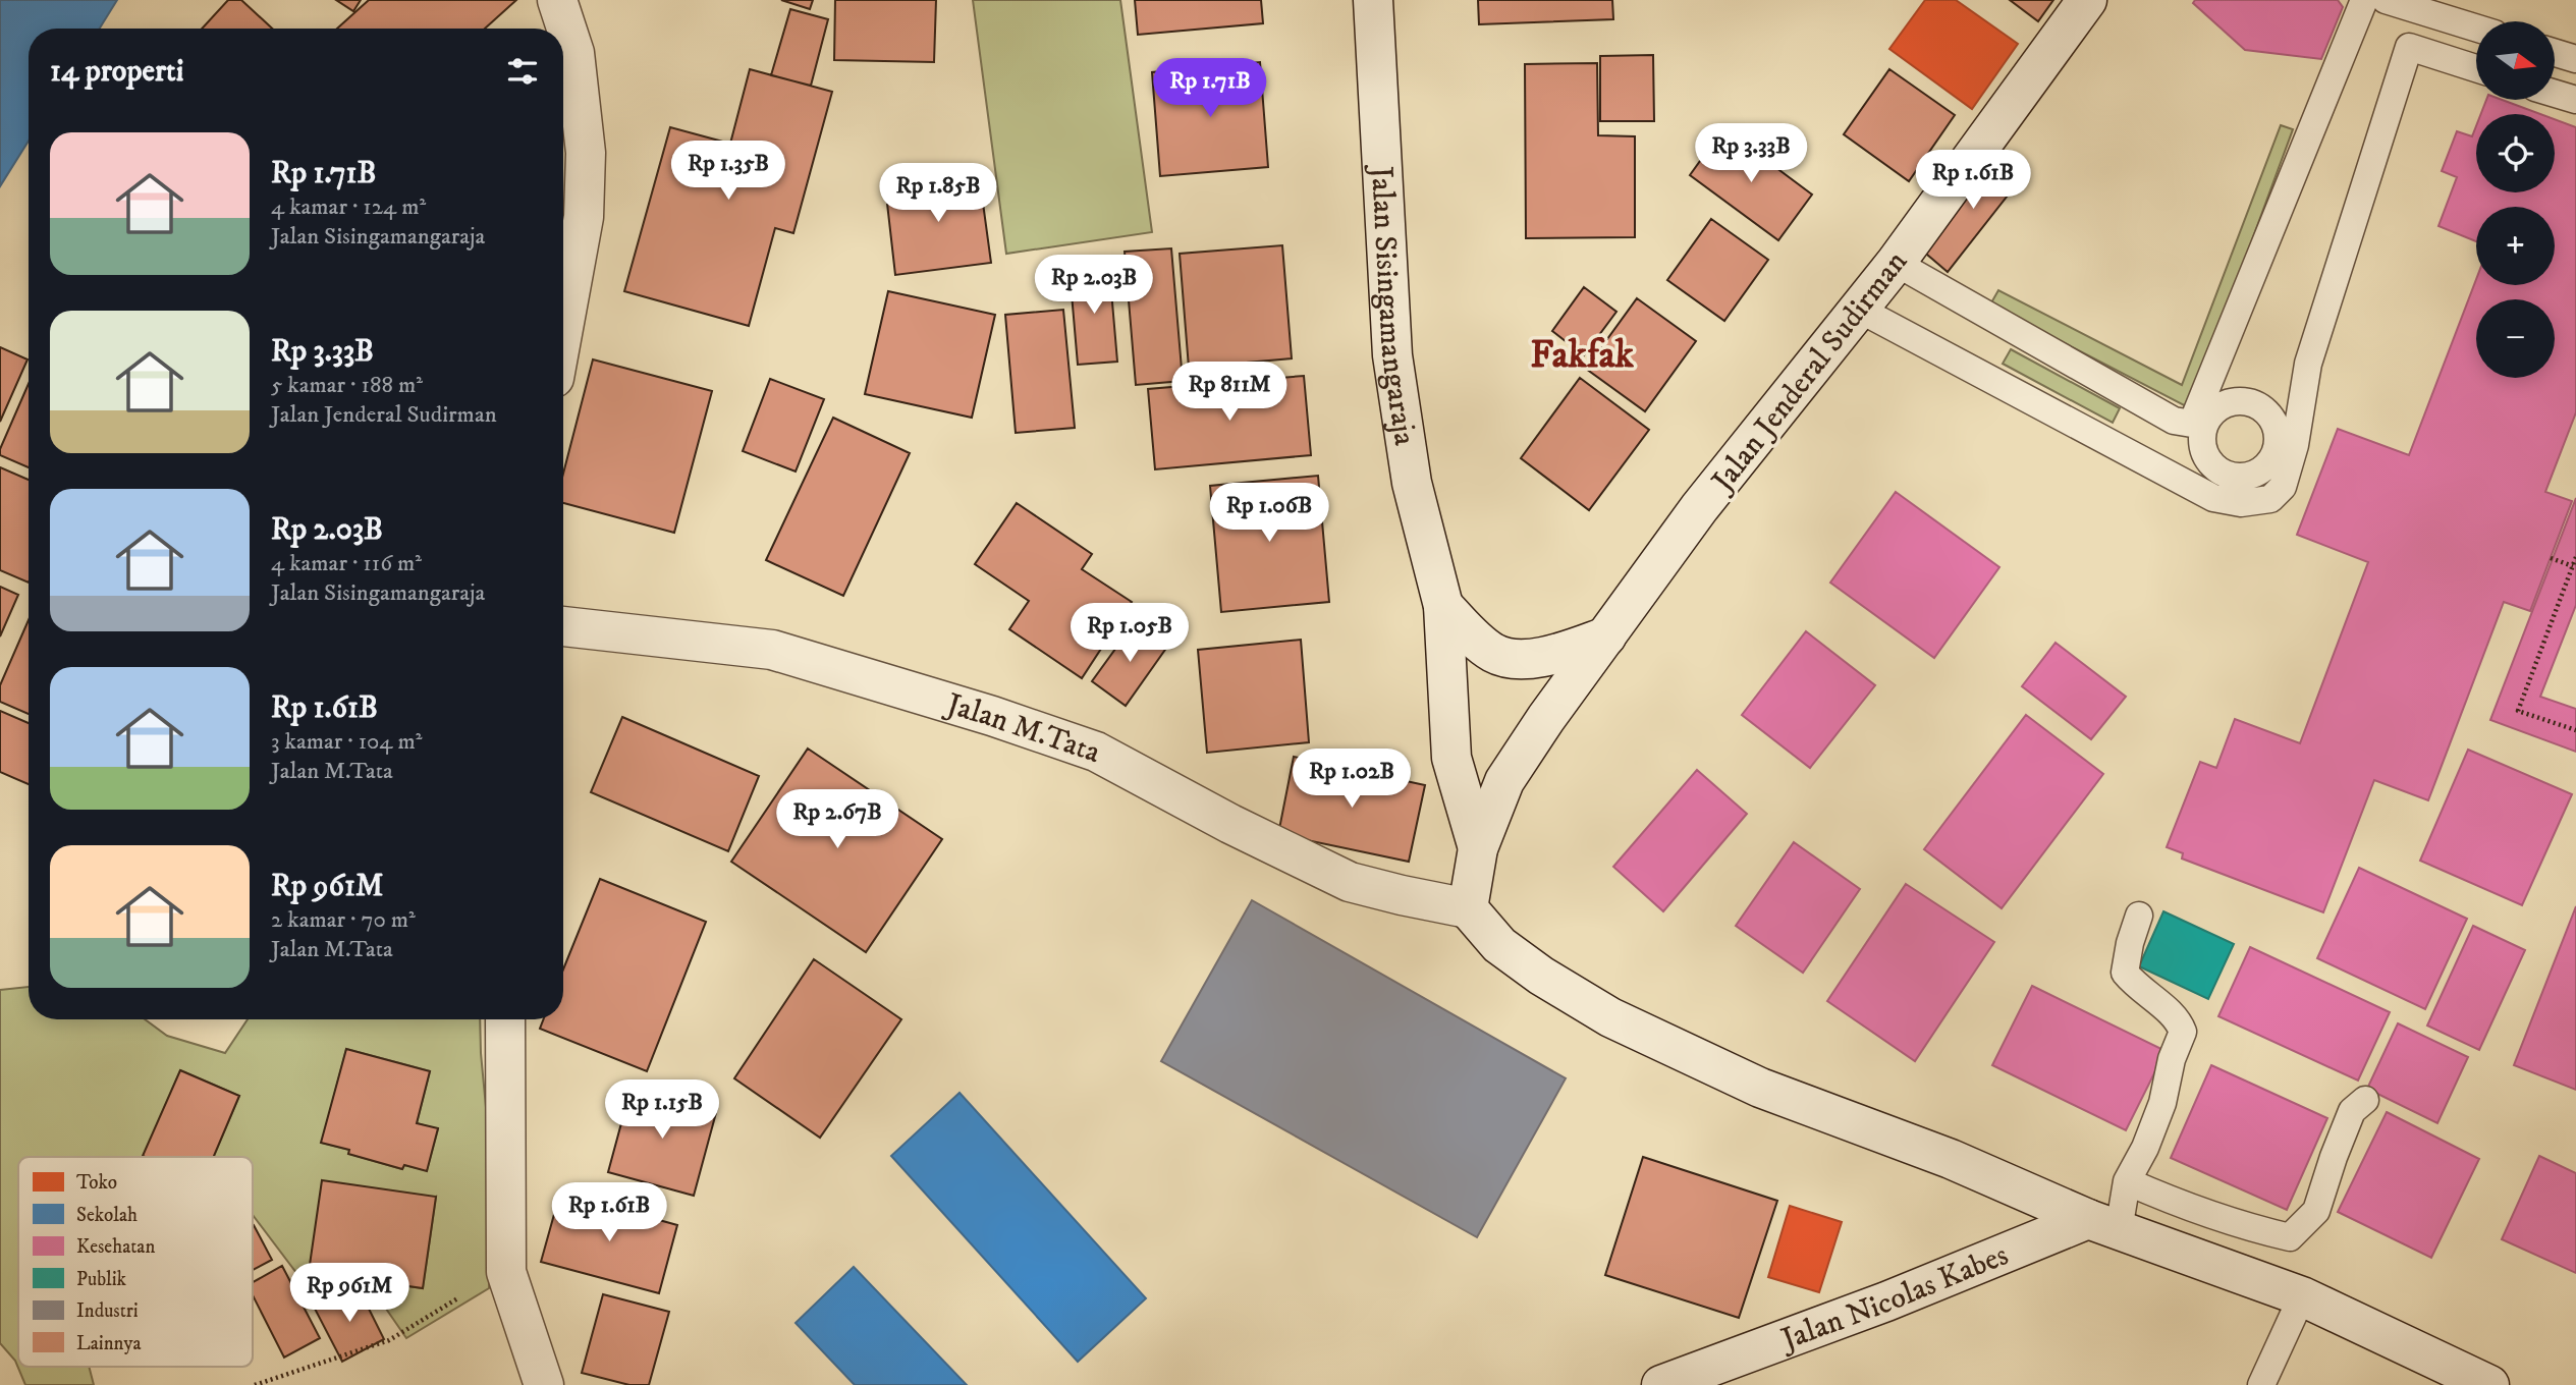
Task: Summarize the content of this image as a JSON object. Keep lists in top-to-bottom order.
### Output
{
  "streets": {
    "main road": [
      "Jalan Sisingamangaraja",
      "Jalan Jenderal Sudirman",
      "Jalan M.Tata",
      "Jalan Nicolas Kabes"
    ]
  },
  "districts": ["Fakfak"],
  "legend": [
    "Toko",
    "Sekolah",
    "Kesehatan",
    "Publik",
    "Industri",
    "Lainnya"
  ],
  "north": "right",
  "page": {
    "map_buttons": ["+", "−"],
    "heading": "14 properti",
    "price": [
      "Rp 1.71B",
      "Rp 3.33B",
      "Rp 1.35B",
      "Rp 1.61B",
      "Rp 1.85B",
      "Rp 2.03B",
      "Rp 811M",
      "Rp 1.06B",
      "Rp 1.05B",
      "Rp 1.02B",
      "Rp 2.67B",
      "Rp 1.15B",
      "Rp 1.61B",
      "Rp 961M"
    ],
    "list": [
      {
        "name": "Rp 1.71B",
        "note": "4 kamar · 124 m² · Jalan Sisingamangaraja"
      },
      {
        "name": "Rp 3.33B",
        "note": "5 kamar · 188 m² · Jalan Jenderal Sudirman"
      },
      {
        "name": "Rp 2.03B",
        "note": "4 kamar · 116 m² · Jalan Sisingamangaraja"
      },
      {
        "name": "Rp 1.61B",
        "note": "3 kamar · 104 m² · Jalan M.Tata"
      },
      {
        "name": "Rp 961M",
        "note": "2 kamar · 70 m² · Jalan M.Tata"
      }
    ]
  }
}
